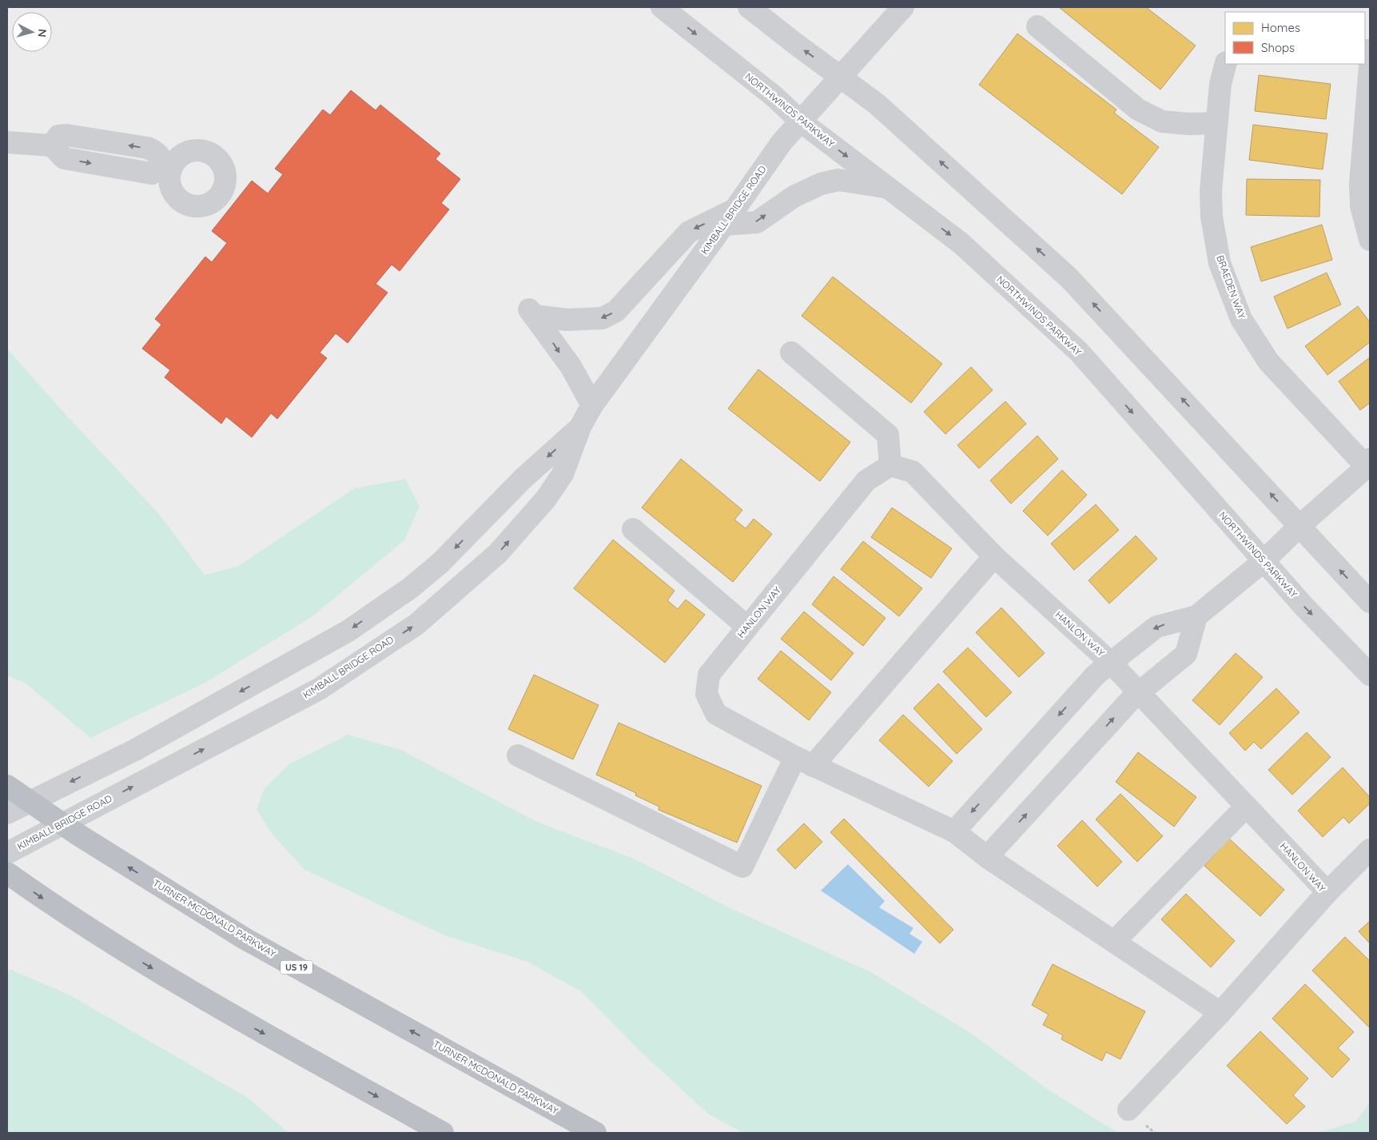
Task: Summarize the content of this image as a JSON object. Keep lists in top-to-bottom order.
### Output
{
  "streets": {
    "highway": ["TURNER MCDONALD PARKWAY", "US 19"],
    "street": [
      "NORTHWINDS PARKWAY",
      "KIMBALL BRIDGE ROAD",
      "BRAEDEN WAY",
      "HANLON WAY"
    ]
  },
  "crossings": [
    ["NORTHWINDS PARKWAY", "KIMBALL BRIDGE ROAD"]
  ],
  "legend": ["Homes", "Shops"],
  "north": "right"
}
